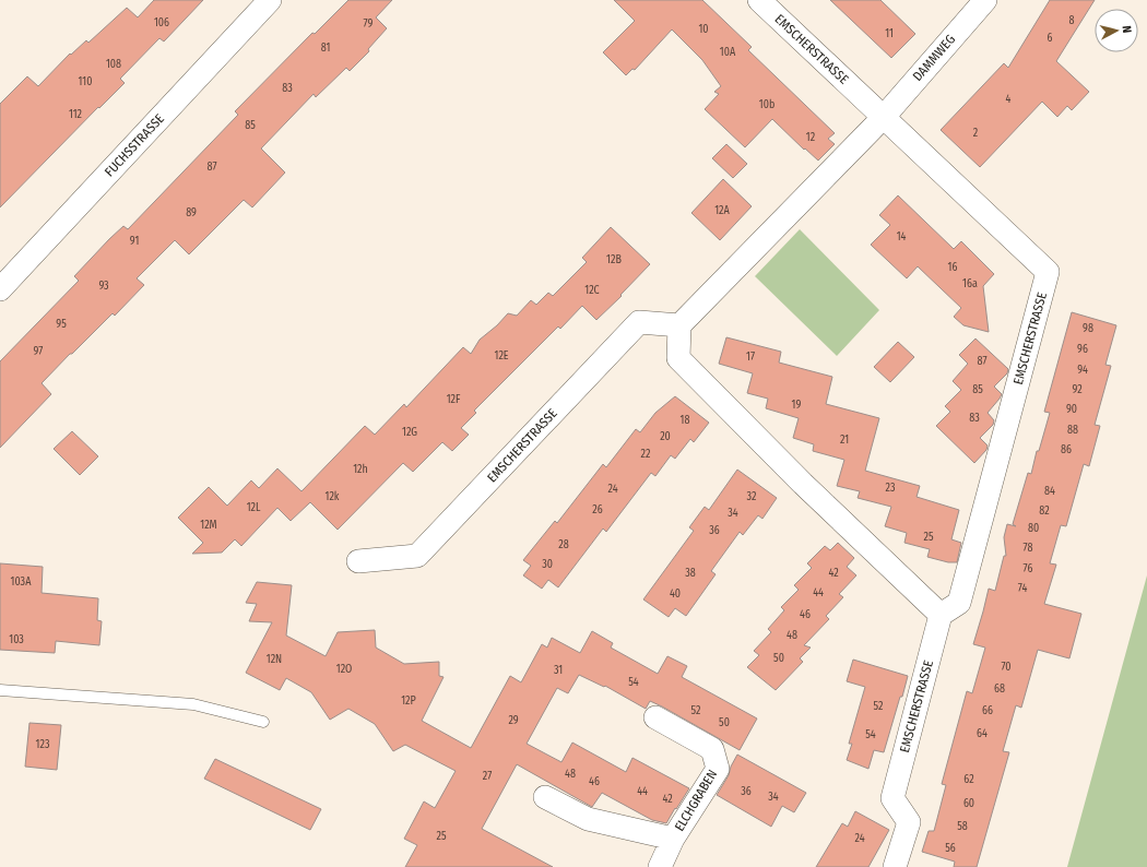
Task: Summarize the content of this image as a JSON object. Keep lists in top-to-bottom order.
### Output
{
  "streets": {
    "street": [
      "EMSCHERSTRASSE",
      "DAMMWEG",
      "FUCHSSTRASSE",
      "ELCHGRABEN"
    ]
  },
  "crossings": [
    ["EMSCHERSTRASSE", "DAMMWEG"]
  ],
  "house_numbers": [
    "8",
    "106",
    "79",
    "10",
    "11",
    "6",
    "81",
    "10A",
    "108",
    "110",
    "83",
    "4",
    "10b",
    "112",
    "85",
    "2",
    "12",
    "87",
    "12A",
    "89",
    "14",
    "91",
    "12B",
    "16",
    "16a",
    "93",
    "12C",
    "95",
    "98",
    "96",
    "97",
    "12E",
    "17",
    "87",
    "94",
    "85",
    "92",
    "12F",
    "19",
    "90",
    "83",
    "18",
    "88",
    "12G",
    "20",
    "21",
    "86",
    "22",
    "12h",
    "23",
    "24",
    "84",
    "12k",
    "32",
    "12L",
    "26",
    "82",
    "34",
    "12M",
    "80",
    "36",
    "25",
    "28",
    "78",
    "30",
    "76",
    "38",
    "42",
    "103A",
    "74",
    "44",
    "40",
    "46",
    "48",
    "103",
    "50",
    "12N",
    "70",
    "12O",
    "31",
    "54",
    "68",
    "12P",
    "52",
    "52",
    "66",
    "29",
    "50",
    "64",
    "54",
    "123",
    "48",
    "27",
    "62",
    "46",
    "44",
    "36",
    "34",
    "42",
    "60",
    "58",
    "25",
    "24",
    "56"
  ],
  "north": "right"
}
